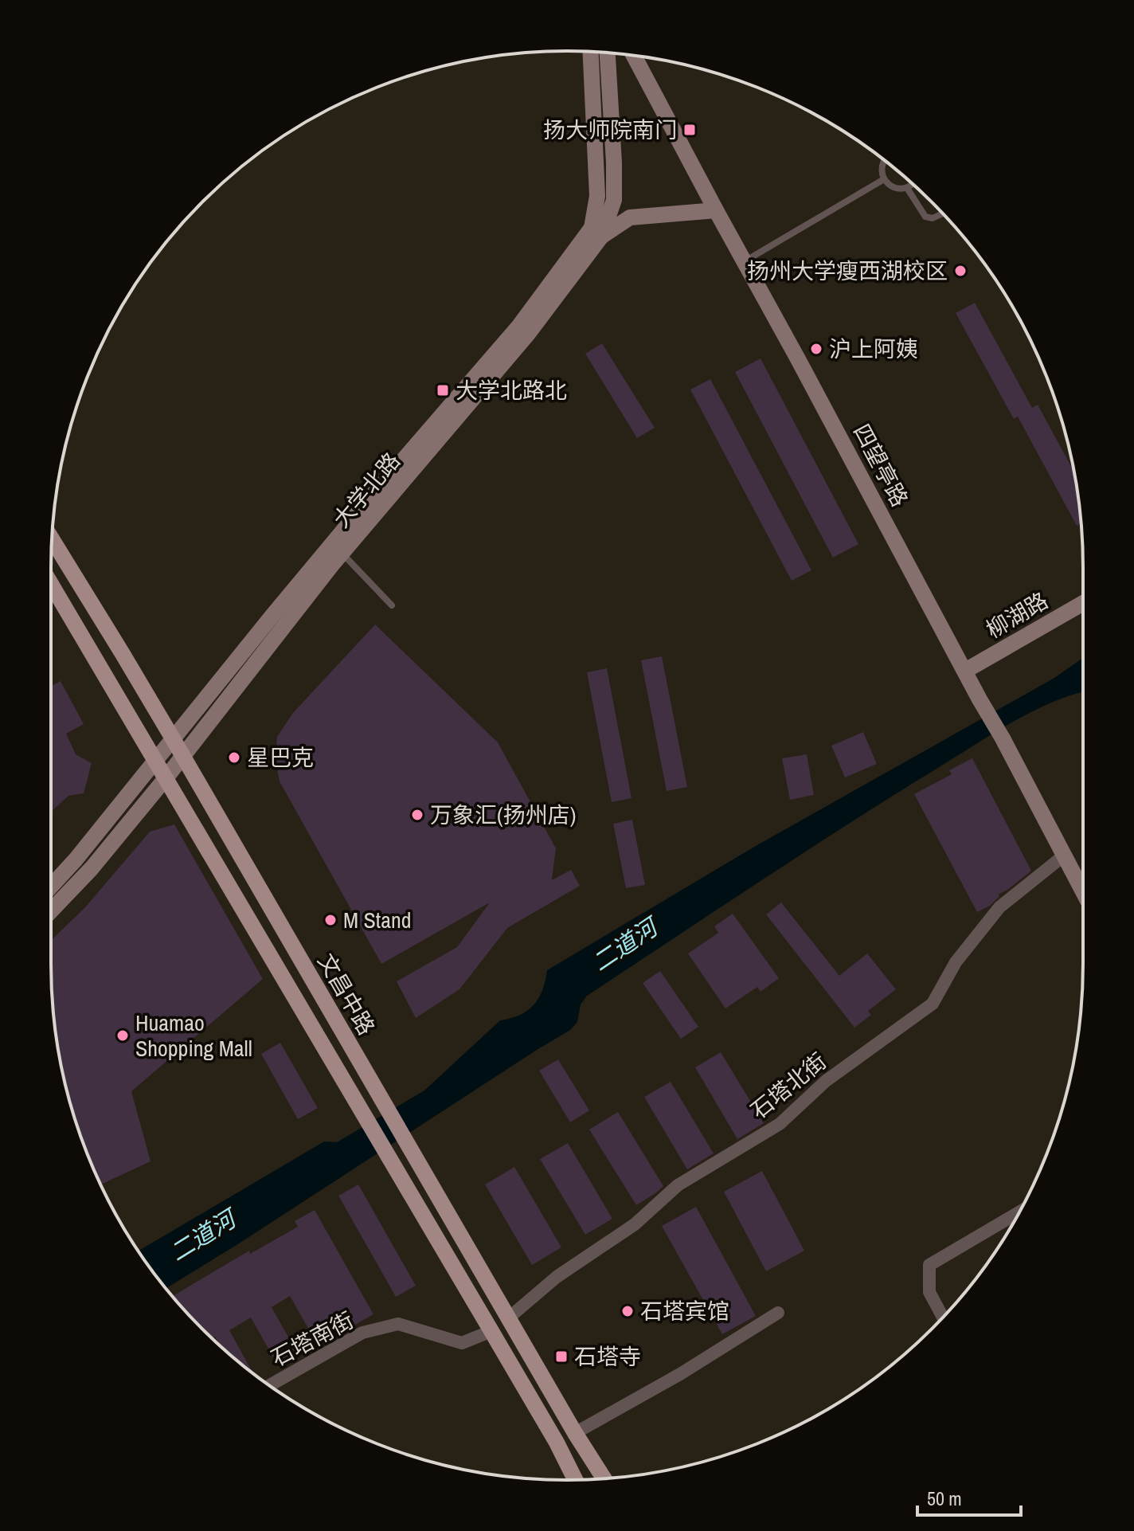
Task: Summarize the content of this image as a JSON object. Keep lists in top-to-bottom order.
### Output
{
  "streets": {
    "main road": ["文昌中路"],
    "street": [
      "四望亭路",
      "大学北路",
      "柳湖路",
      "石塔北街",
      "石塔南街"
    ]
  },
  "crossings": [
    ["四望亭路", "柳湖路"],
    ["四望亭路", "石塔北街"],
    ["大学北路", "文昌中路"],
    ["文昌中路", "石塔北街"],
    ["文昌中路", "石塔南街"]
  ],
  "water": ["二道河"],
  "places": {
    "transit": ["扬大师院南门", "大学北路北", "石塔寺"],
    "other": [
      "扬州大学瘦西湖校区",
      "沪上阿姨",
      "星巴克",
      "万象汇(扬州店)",
      "M Stand",
      "Huamao Shopping Mall",
      "石塔宾馆"
    ]
  },
  "scale_bar": "50 m"
}
